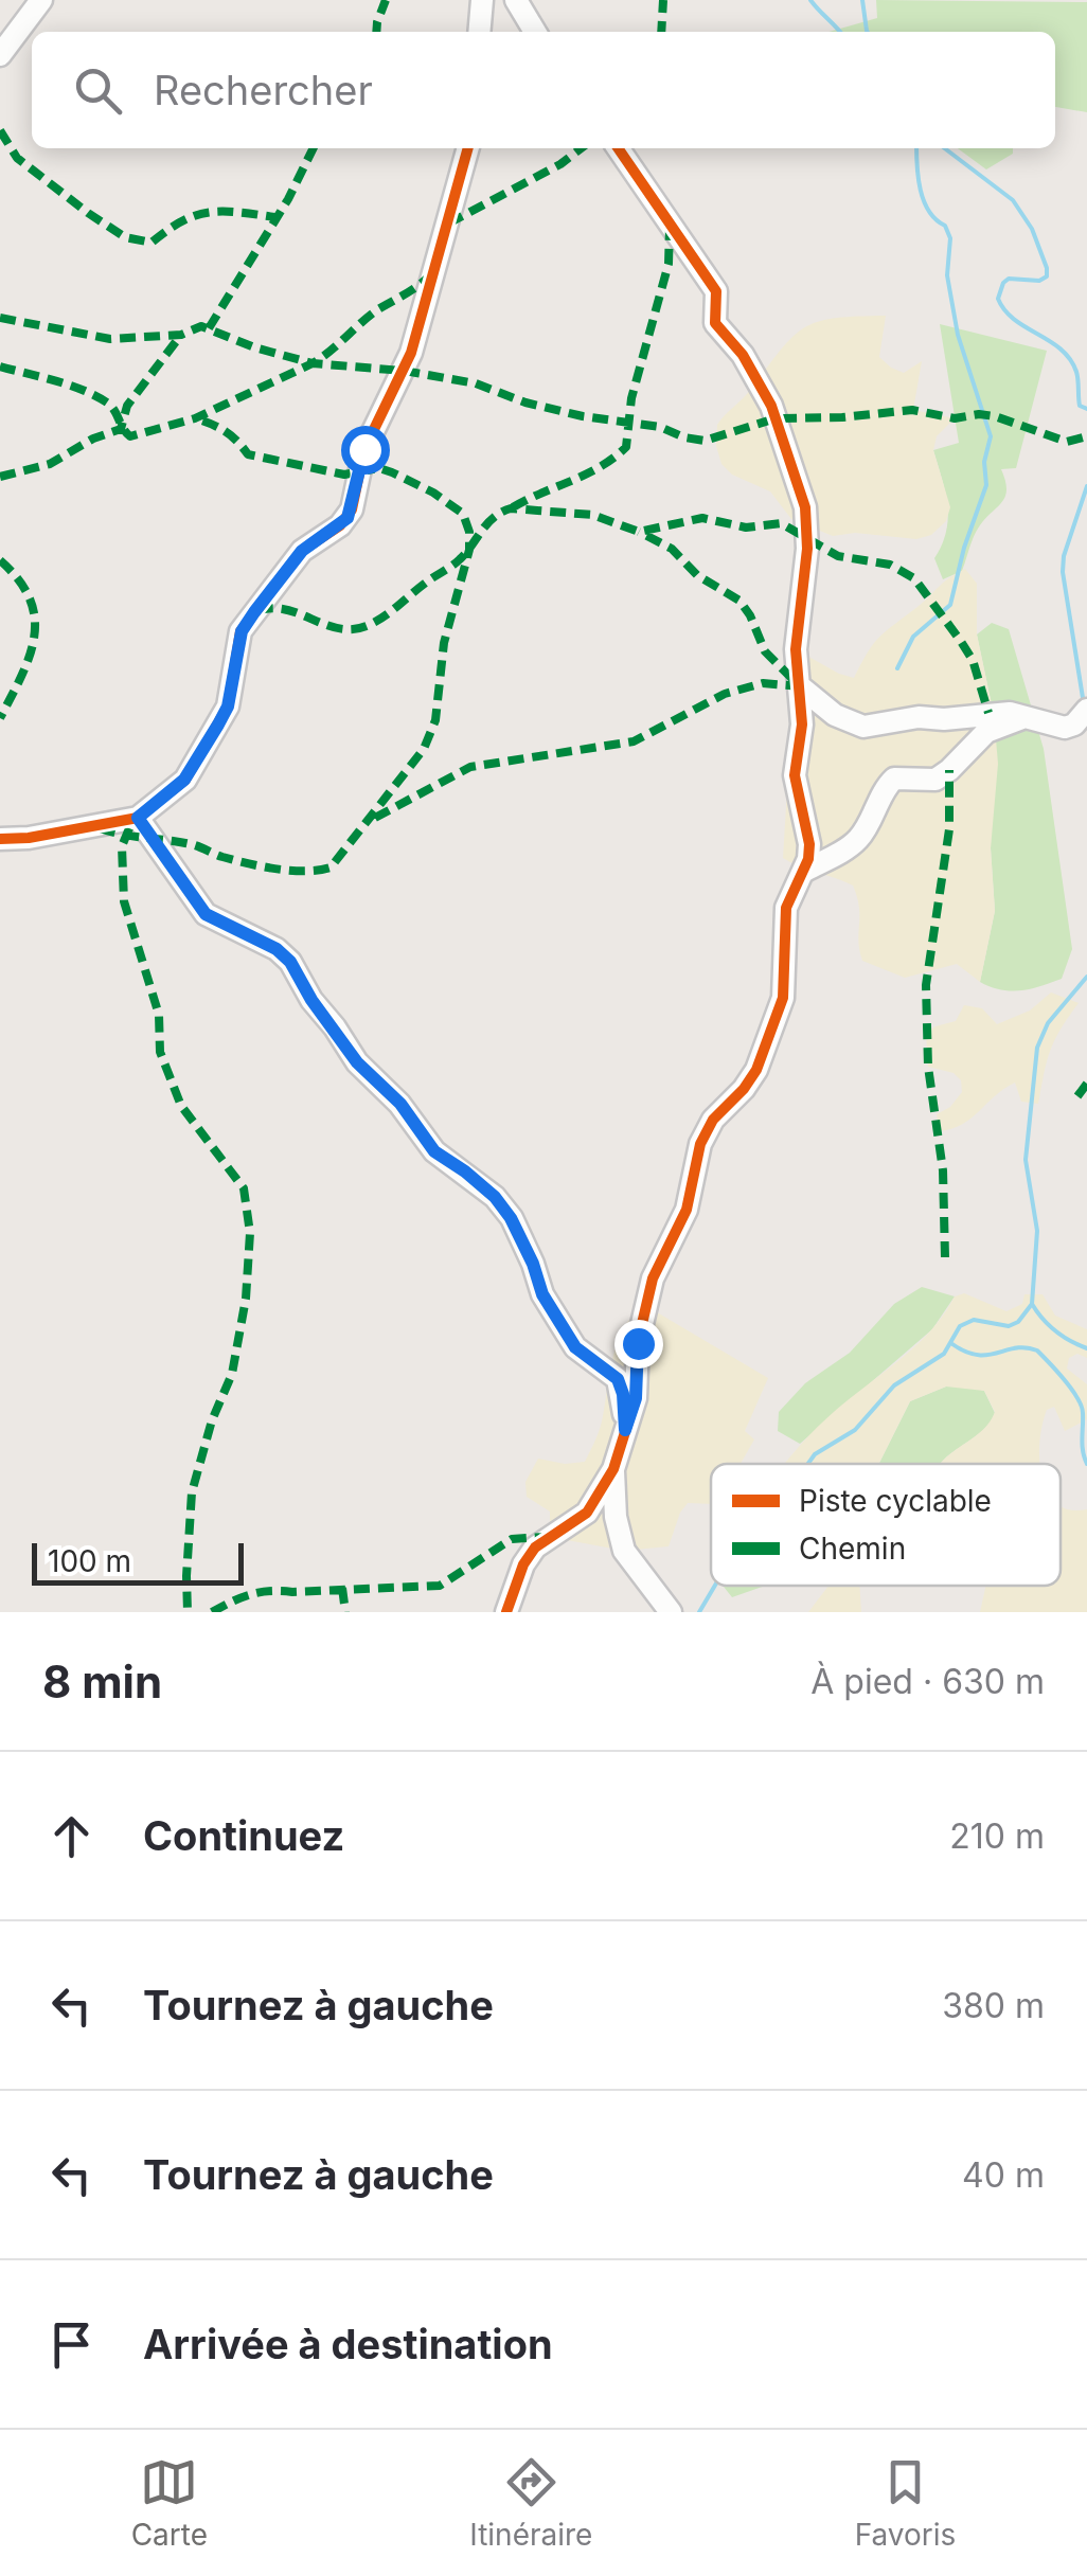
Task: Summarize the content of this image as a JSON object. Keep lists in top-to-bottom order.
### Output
{
  "legend": ["Piste cyclable", "Chemin"],
  "scale_bar": "100 m",
  "page": {
    "search": "Rechercher",
    "scale": "100 m",
    "heading": ["8 min", "À pied · 630 m"],
    "list": [
      ["Continuez", "210 m"],
      ["Tournez à gauche", "380 m"],
      ["Tournez à gauche", "40 m"],
      "Arrivée à destination"
    ],
    "nav": ["Carte", "Itinéraire", "Favoris"]
  }
}
